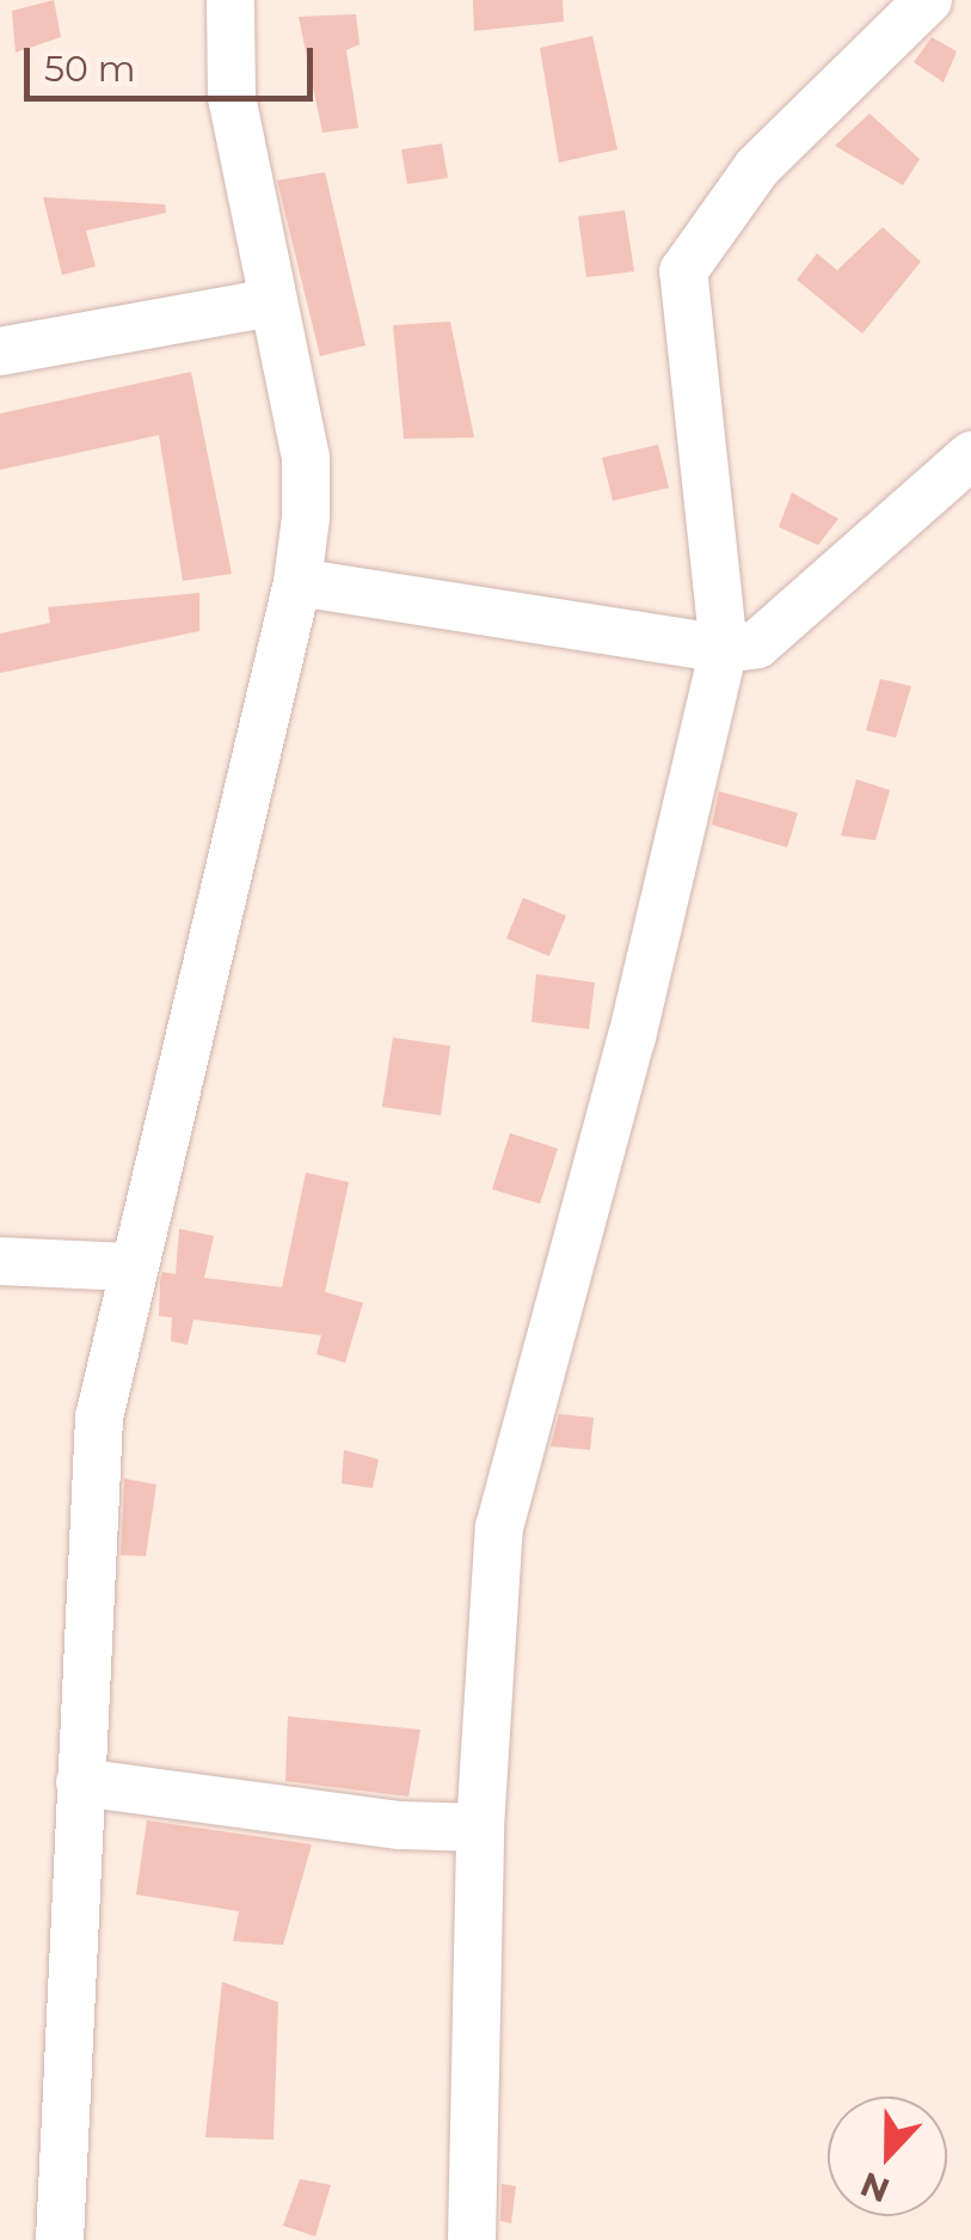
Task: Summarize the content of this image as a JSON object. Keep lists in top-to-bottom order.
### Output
{
  "scale_bar": "50 m",
  "north": "bottom"
}
